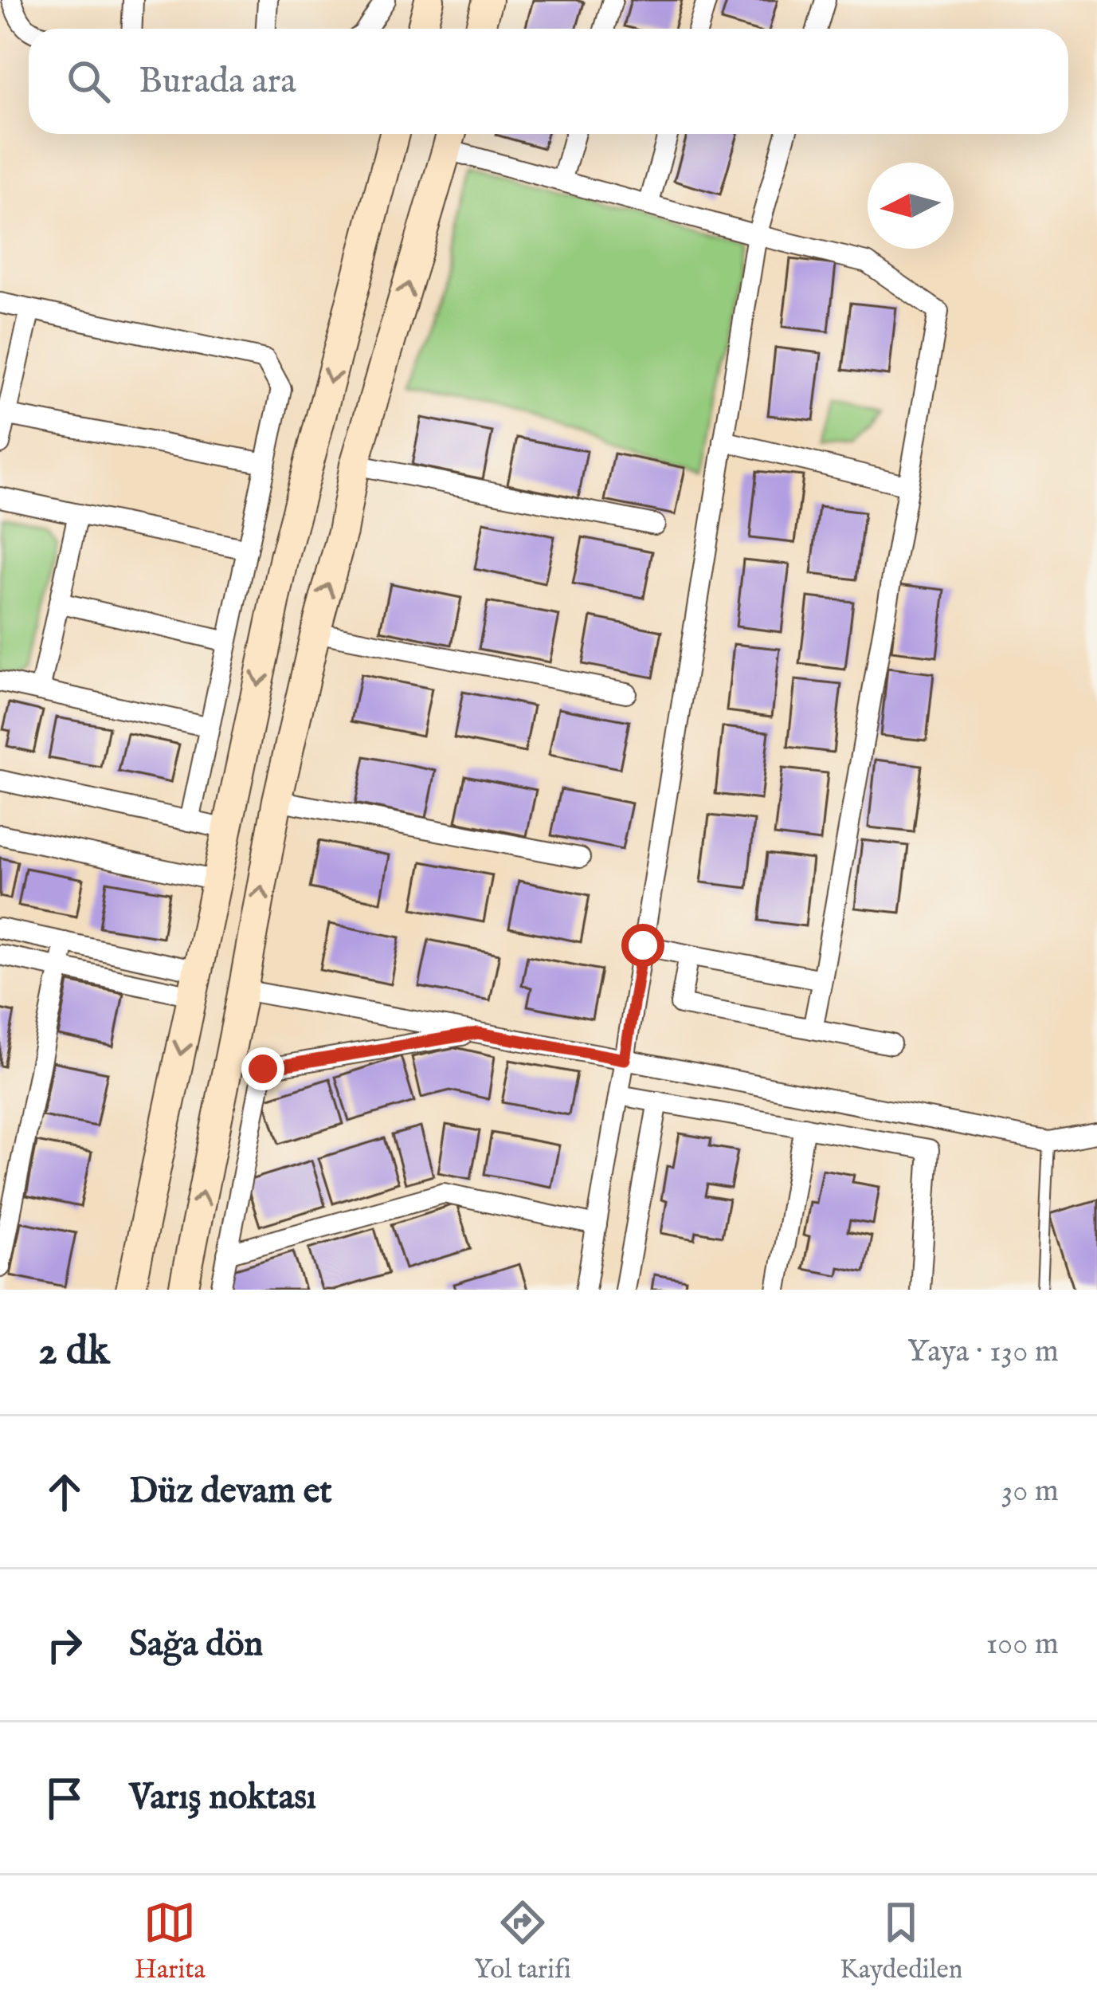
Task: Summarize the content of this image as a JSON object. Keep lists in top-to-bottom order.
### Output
{
  "north": "left",
  "page": {
    "search": "Burada ara",
    "heading": ["2 dk", "Yaya · 130 m"],
    "list": [
      ["Düz devam et", "30 m"],
      ["Sağa dön", "100 m"],
      "Varış noktası"
    ],
    "nav": ["Harita", "Yol tarifi", "Kaydedilen"]
  }
}
